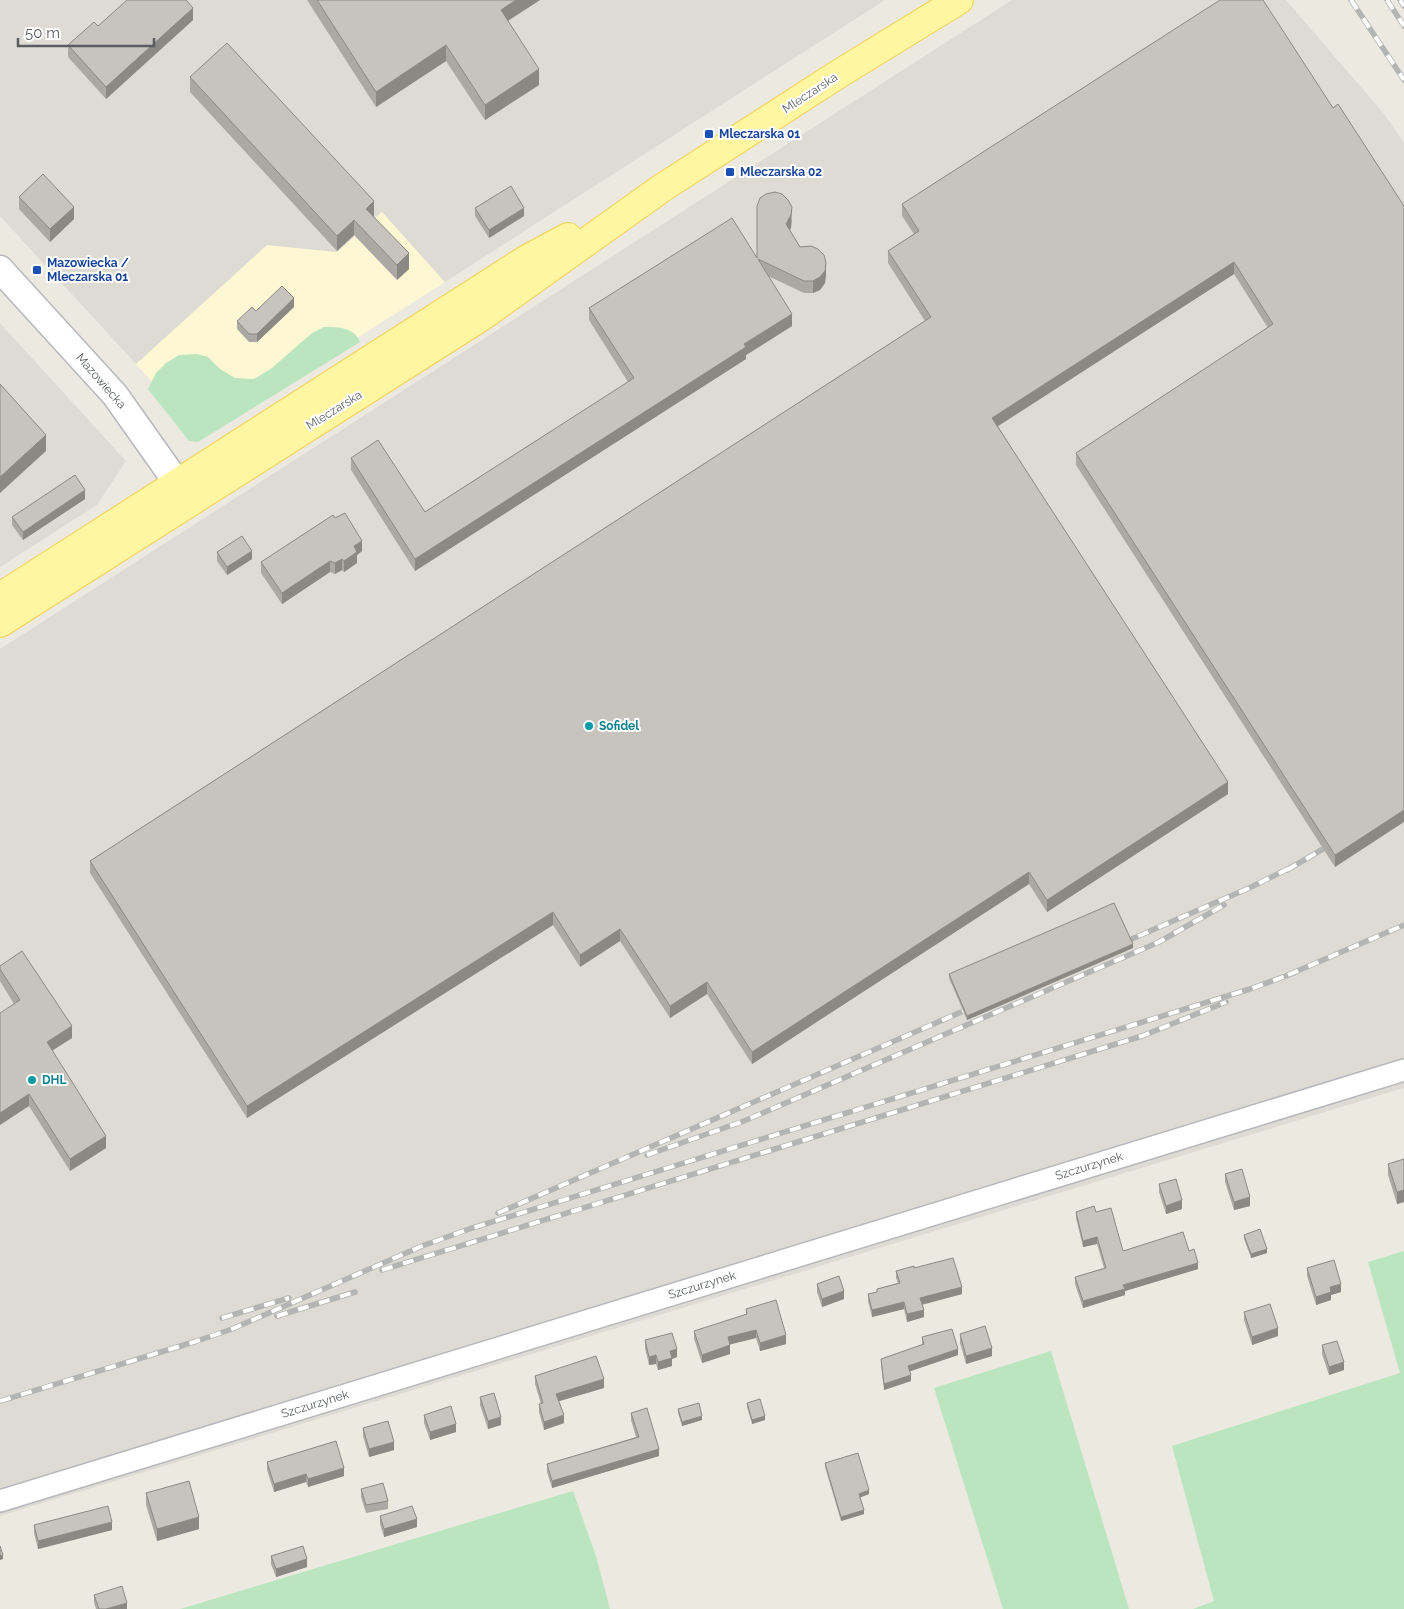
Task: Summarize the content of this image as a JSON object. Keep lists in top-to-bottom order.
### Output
{
  "streets": {
    "main road": ["Mleczarska"],
    "street": ["Mazowiecka", "Szczurzynek"]
  },
  "crossings": [
    ["Mleczarska", "Mazowiecka"]
  ],
  "places": {
    "transit": ["Mleczarska 01", "Mleczarska 02", "Mazowiecka / Mleczarska 01"],
    "other": ["Sofidel", "DHL"]
  },
  "scale_bar": "50 m"
}
